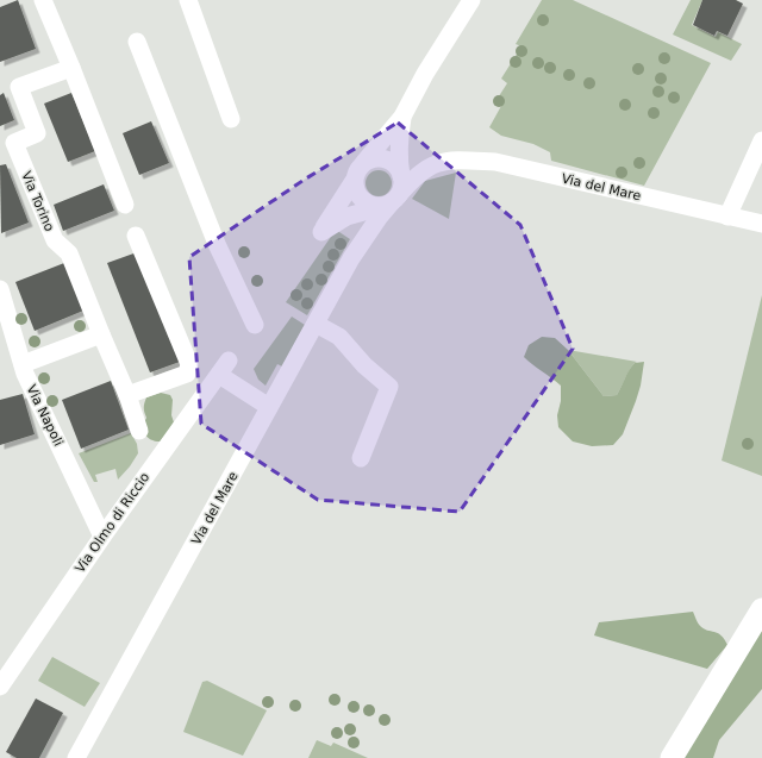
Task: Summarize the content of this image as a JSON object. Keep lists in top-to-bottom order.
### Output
{
  "streets": {
    "street": [
      "Via del Mare",
      "Via Torino",
      "Via Napoli",
      "Via Olmo di Riccio"
    ]
  },
  "crossings": [
    ["Via del Mare", "Via Olmo di Riccio"],
    ["Via Napoli", "Via Olmo di Riccio"]
  ]
}
